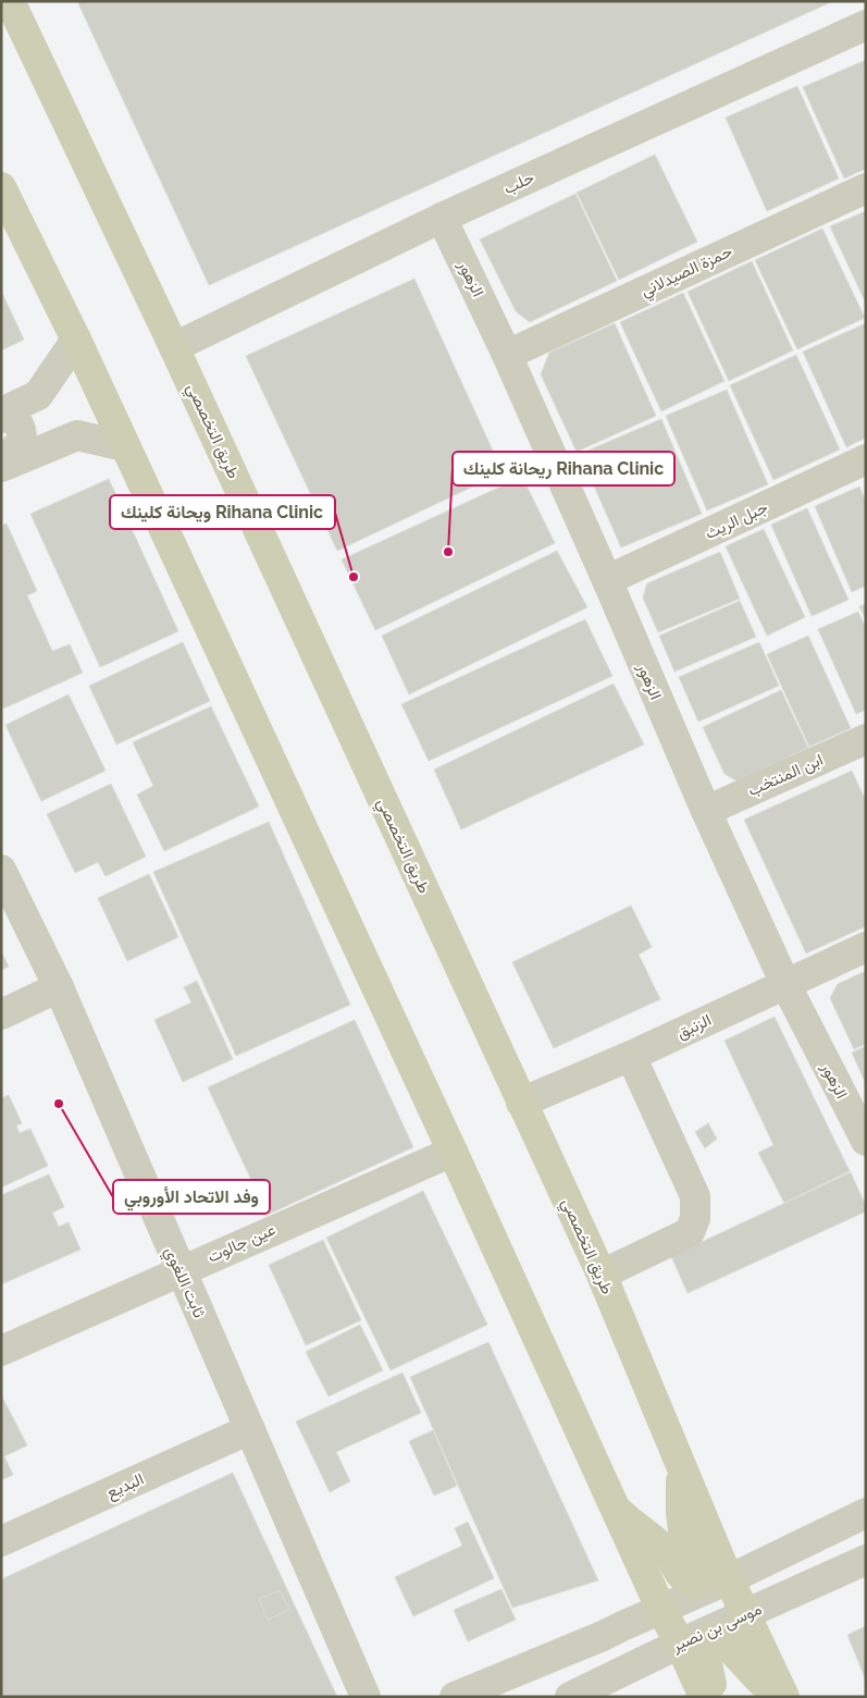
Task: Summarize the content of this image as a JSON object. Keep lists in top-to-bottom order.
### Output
{
  "streets": {
    "main road": ["طريق التخصصي"],
    "street": [
      "حلب",
      "حمزة الصيدلاني",
      "الزهور",
      "جبل الريث",
      "ابن المنتخب",
      "الزنبق",
      "عين جالوت",
      "ثابت اللغوي",
      "البديع",
      "موسى بن نصير"
    ]
  },
  "crossings": [
    ["حلب", "الزهور"],
    ["حلب", "طريق التخصصي"],
    ["حمزة الصيدلاني", "الزهور"],
    ["الزهور", "جبل الريث"],
    ["الزهور", "ابن المنتخب"],
    ["الزهور", "الزنبق"],
    ["طريق التخصصي", "الزنبق"],
    ["طريق التخصصي", "موسى بن نصير"],
    ["عين جالوت", "ثابت اللغوي"],
    ["ثابت اللغوي", "البديع"]
  ],
  "places": ["ريحانة كلينك Rihana Clinic", "ويحانة كلينك Rihana Clinic", "وفد الاتحاد الأوروبي"]
}
